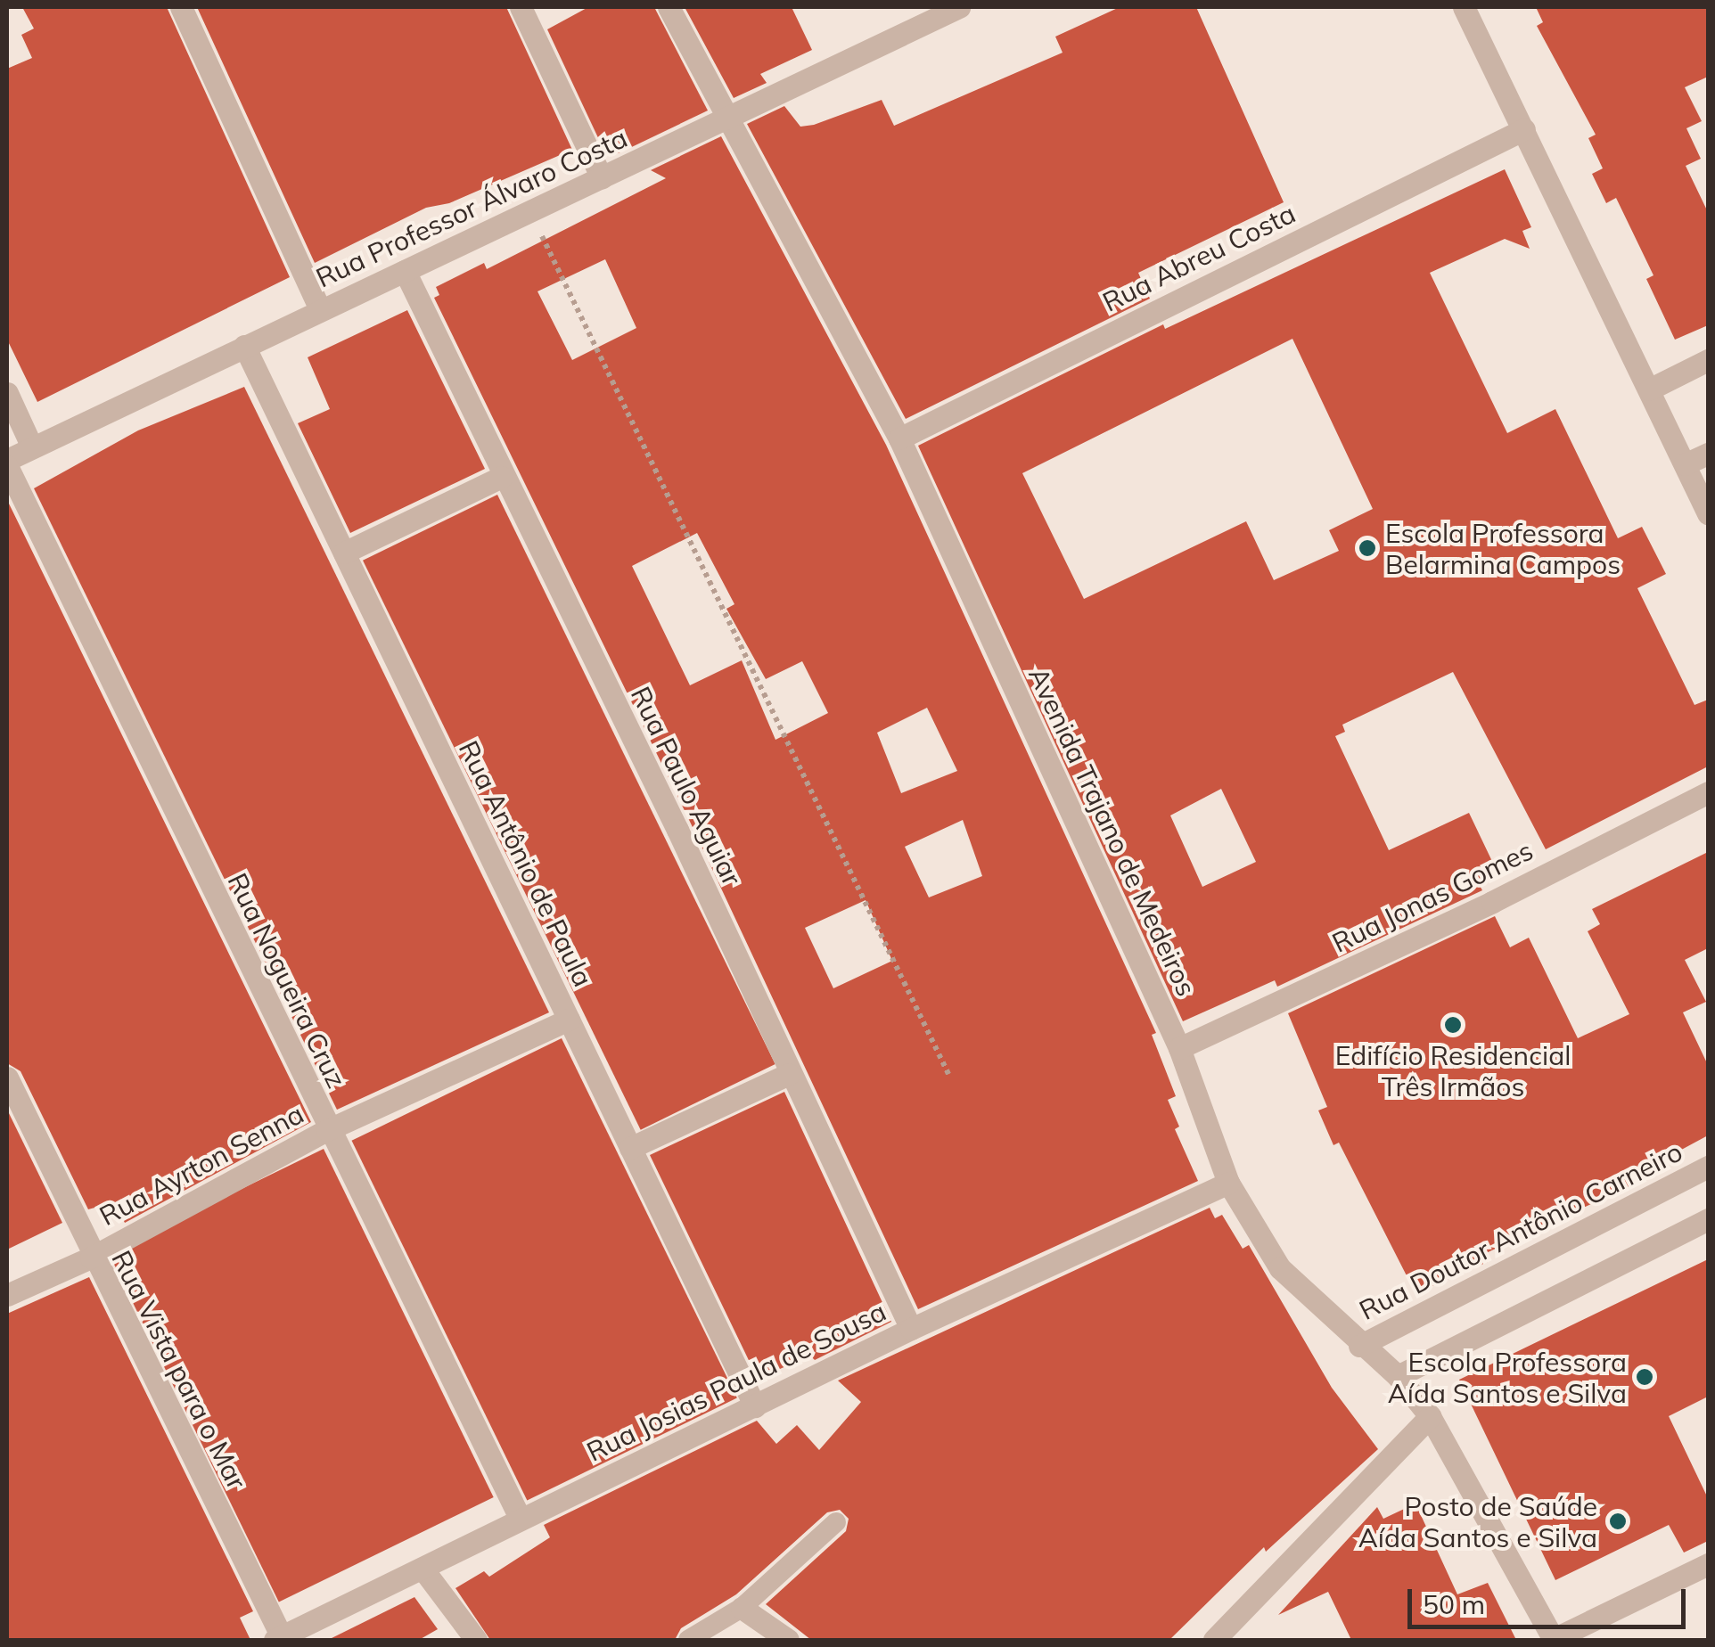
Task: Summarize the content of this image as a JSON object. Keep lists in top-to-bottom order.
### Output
{
  "streets": {
    "street": [
      "Rua Professor Álvaro Costa",
      "Rua Abreu Costa",
      "Rua Paulo Aguiar",
      "Avenida Trajano de Medeiros",
      "Rua Antônio de Paula",
      "Rua Jonas Gomes",
      "Rua Nogueira Cruz",
      "Rua Ayrton Senna",
      "Rua Doutor Antônio Carneiro",
      "Rua Vista para o Mar",
      "Rua Josias Paula de Sousa"
    ]
  },
  "crossings": [
    ["Rua Professor Álvaro Costa", "Rua Paulo Aguiar"],
    ["Rua Professor Álvaro Costa", "Avenida Trajano de Medeiros"],
    ["Rua Professor Álvaro Costa", "Rua Antônio de Paula"],
    ["Rua Professor Álvaro Costa", "Rua Nogueira Cruz"],
    ["Rua Abreu Costa", "Avenida Trajano de Medeiros"],
    ["Rua Paulo Aguiar", "Rua Josias Paula de Sousa"],
    ["Avenida Trajano de Medeiros", "Rua Jonas Gomes"],
    ["Avenida Trajano de Medeiros", "Rua Doutor Antônio Carneiro"],
    ["Avenida Trajano de Medeiros", "Rua Josias Paula de Sousa"],
    ["Rua Antônio de Paula", "Rua Ayrton Senna"],
    ["Rua Antônio de Paula", "Rua Josias Paula de Sousa"],
    ["Rua Nogueira Cruz", "Rua Ayrton Senna"],
    ["Rua Nogueira Cruz", "Rua Josias Paula de Sousa"],
    ["Rua Ayrton Senna", "Rua Vista para o Mar"],
    ["Rua Vista para o Mar", "Rua Josias Paula de Sousa"]
  ],
  "places": [
    "Escola Professora Belarmina Campos",
    "Edifício Residencial Três Irmãos",
    "Escola Professora Aída Santos e Silva",
    "Posto de Saúde Aída Santos e Silva"
  ],
  "scale_bar": "50 m"
}
